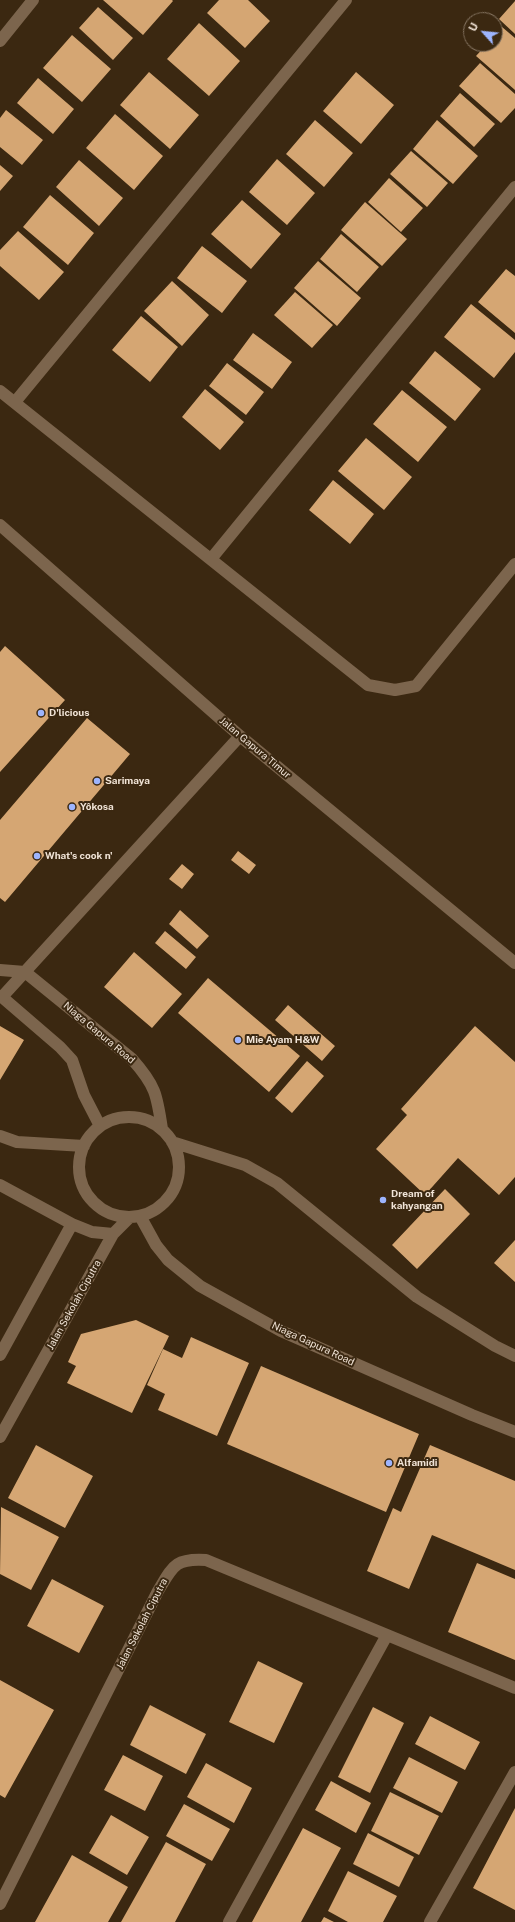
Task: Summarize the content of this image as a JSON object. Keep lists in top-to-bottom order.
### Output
{
  "streets": {
    "street": ["Jalan Gapura Timur", "Niaga Gapura Road", "Jalan Sekolah Ciputra"]
  },
  "crossings": [
    ["Niaga Gapura Road", "Jalan Sekolah Ciputra"]
  ],
  "places": [
    "D'licious",
    "Sarimaya",
    "Yôkosa",
    "What's cook n'",
    "Mie Ayam H&W",
    "Dream of kahyangan",
    "Alfamidi"
  ],
  "north": "top left"
}
